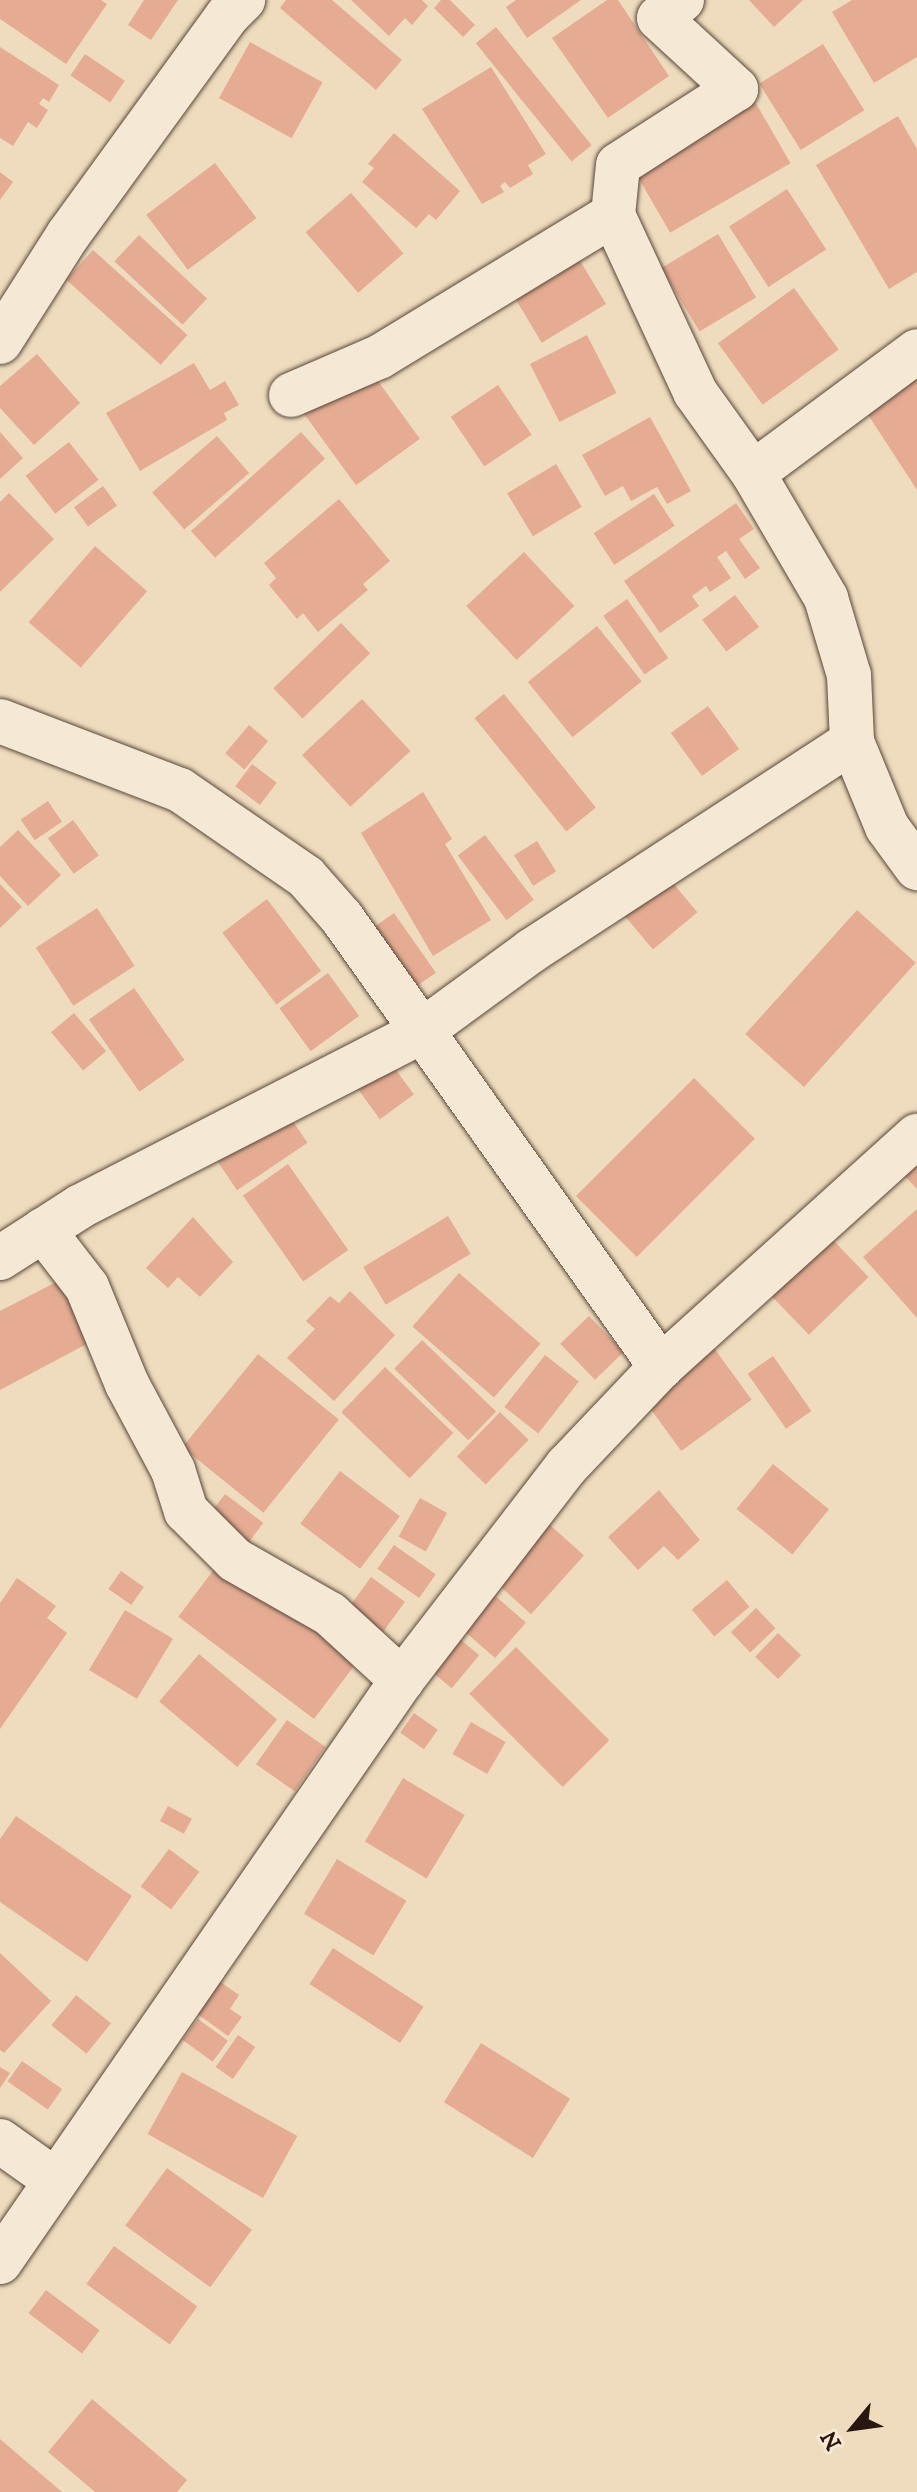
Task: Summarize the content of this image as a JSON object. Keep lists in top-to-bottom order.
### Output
{
  "north": "bottom left"
}
